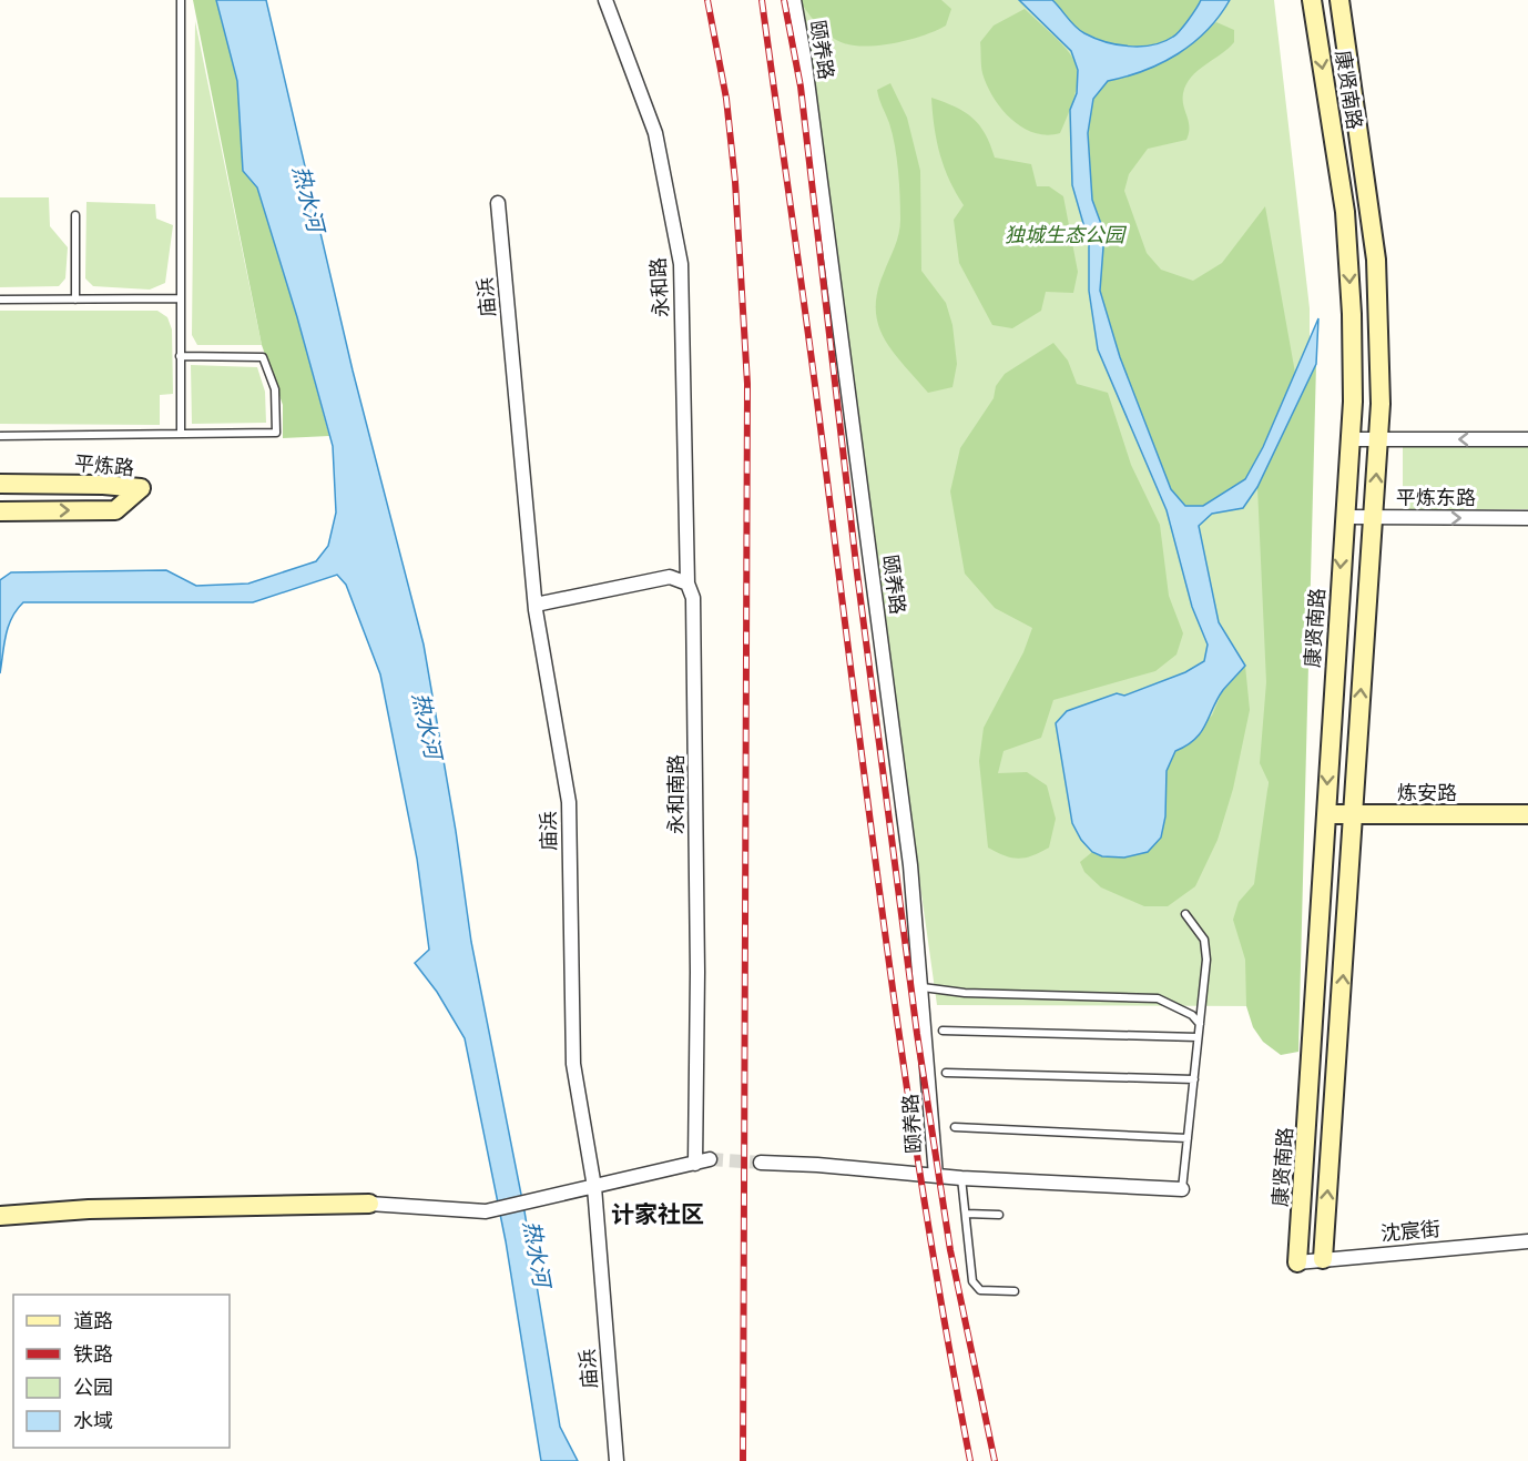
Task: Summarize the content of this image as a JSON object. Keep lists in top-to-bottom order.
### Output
{
  "streets": {
    "street": [
      "颐养路",
      "康贤南路",
      "永和路",
      "庙浜",
      "平炼路",
      "平炼东路",
      "炼安路",
      "永和南路",
      "沈宸街"
    ]
  },
  "crossings": [
    ["康贤南路", "平炼东路"],
    ["康贤南路", "炼安路"],
    ["康贤南路", "沈宸街"],
    ["永和路", "永和南路"]
  ],
  "districts": ["计家社区"],
  "water": ["热水河"],
  "parks": ["独城生态公园"],
  "legend": [
    "道路",
    "铁路",
    "公园",
    "水域"
  ]
}
